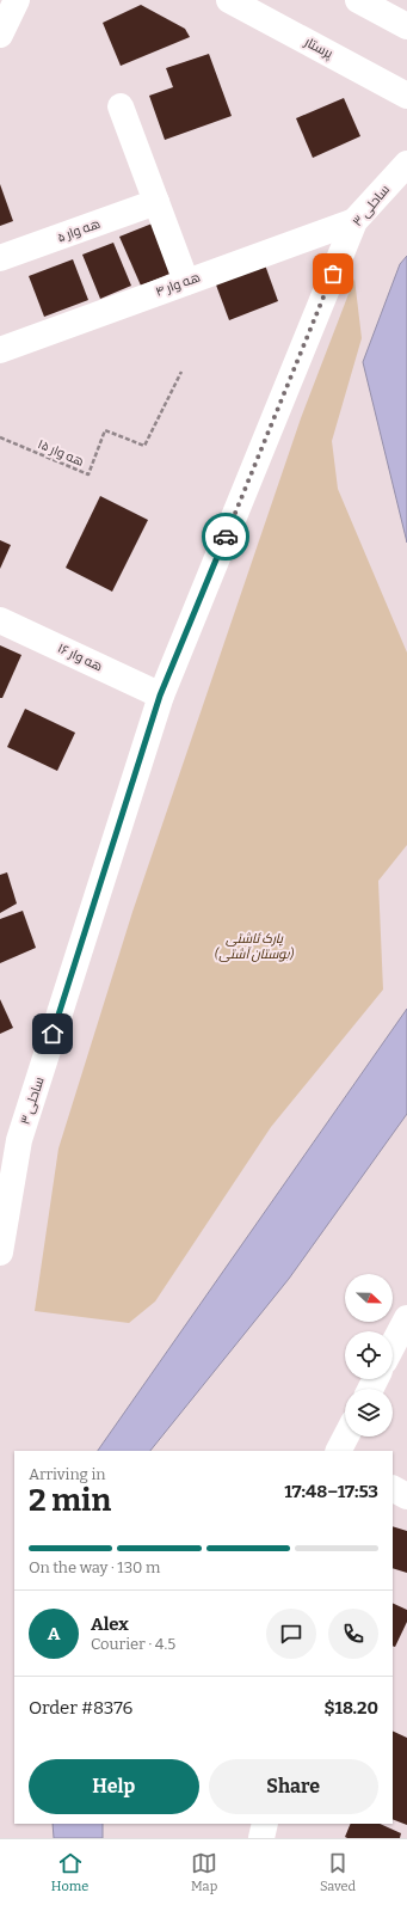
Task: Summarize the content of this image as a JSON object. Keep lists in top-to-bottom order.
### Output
{
  "streets": {
    "street": [
      "پرستار",
      "ساحلی ۳",
      "هه وار ۵",
      "هه وار ۴",
      "هه وار ۱۶"
    ],
    "path": ["هه وار ۱۵"]
  },
  "crossings": [
    ["ساحلی ۳", "هه وار ۴"],
    ["ساحلی ۳", "هه وار ۱۶"]
  ],
  "parks": ["پارک ئاشتی (بوستان آشتی)"],
  "north": "right",
  "page": {
    "heading": ["2 min", "Arriving in", "17:48–17:53"],
    "panel": [
      "Alex",
      "Courier · 4.5",
      "Order #8376",
      "$18.20"
    ],
    "bar": "On the way · 130 m",
    "round": "A",
    "buttons": ["Help", "Share"],
    "tabs": ["Home", "Map", "Saved"]
  }
}
